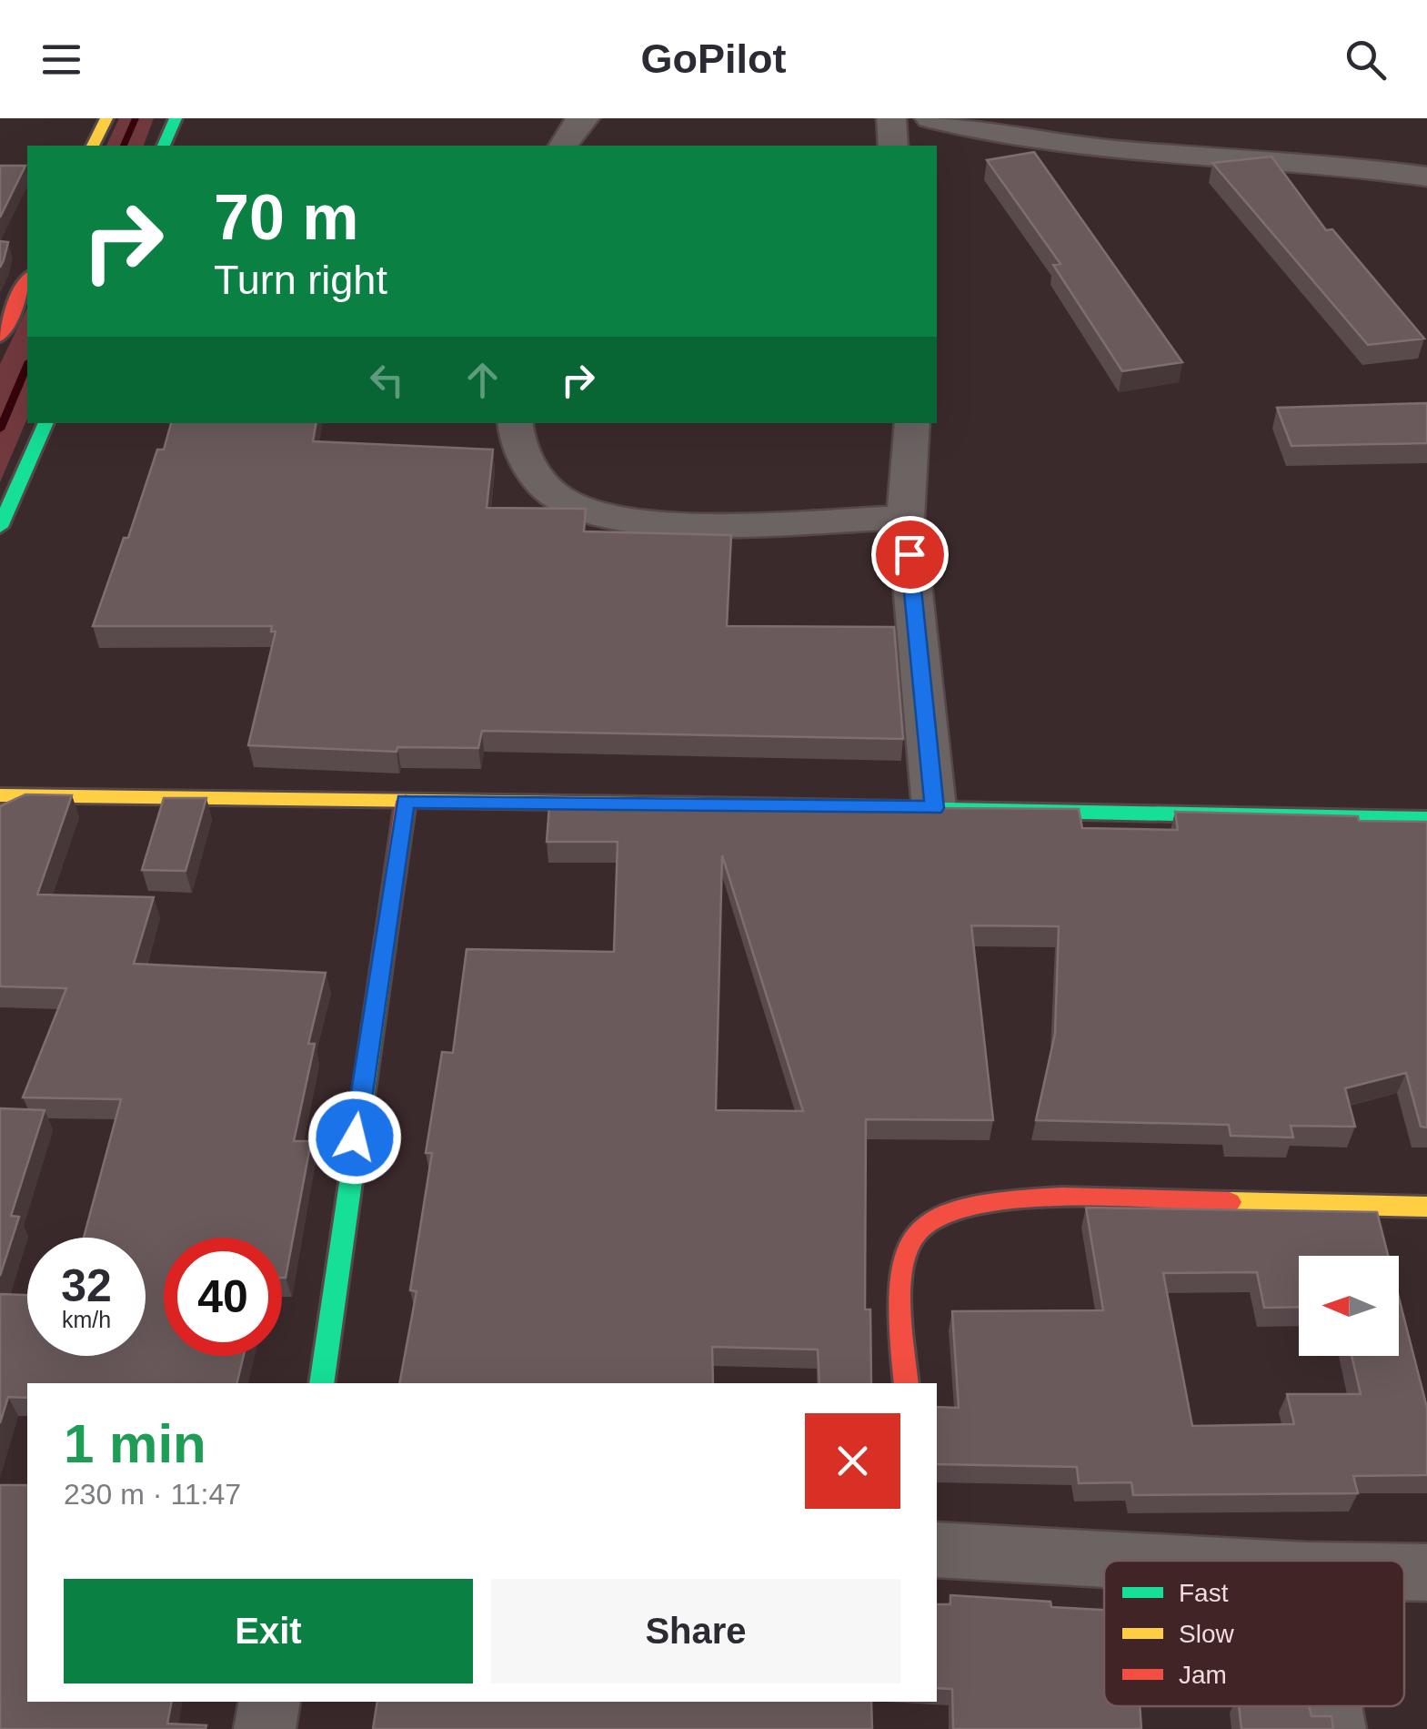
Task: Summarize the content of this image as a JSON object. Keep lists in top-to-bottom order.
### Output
{
  "legend": ["Fast", "Slow", "Jam"],
  "north": "left",
  "page": {
    "header": "GoPilot",
    "turn": ["70 m", "Turn right"],
    "speed": "32 km/h",
    "limit": "40",
    "heading": ["1 min", "230 m · 11:47"],
    "buttons": ["Exit", "Share"]
  }
}
